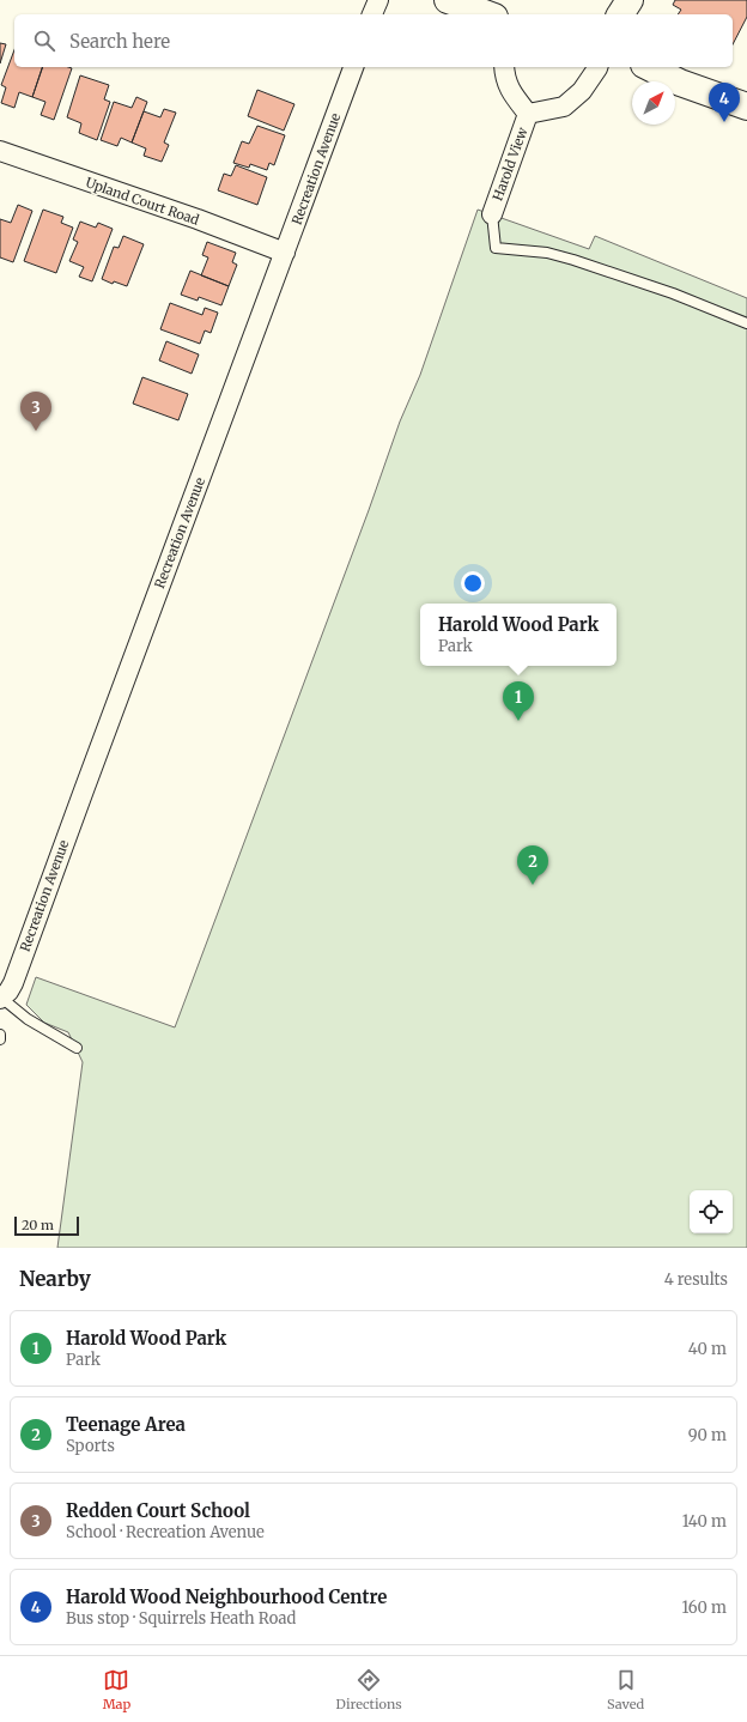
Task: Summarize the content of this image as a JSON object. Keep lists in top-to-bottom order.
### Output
{
  "streets": {
    "street": ["Harold View", "Recreation Avenue", "Upland Court Road"]
  },
  "crossings": [
    ["Recreation Avenue", "Upland Court Road"]
  ],
  "scale_bar": "20 m",
  "north": "top right",
  "page": {
    "search": "Search here",
    "pins": [
      "4",
      "3",
      "1",
      "2"
    ],
    "popup": ["Harold Wood Park", "Park"],
    "scale": "20 m",
    "heading": ["Nearby", "4 results"],
    "list": [
      {
        "mark": "1",
        "name": "Harold Wood Park",
        "note": "Park",
        "value": "40 m"
      },
      {
        "mark": "2",
        "name": "Teenage Area",
        "note": "Sports",
        "value": "90 m"
      },
      {
        "mark": "3",
        "name": "Redden Court School",
        "note": "School · Recreation Avenue",
        "value": "140 m"
      },
      {
        "mark": "4",
        "name": "Harold Wood Neighbourhood Centre",
        "note": "Bus stop · Squirrels Heath Road",
        "value": "160 m"
      }
    ],
    "nav": ["Map", "Directions", "Saved"]
  }
}
